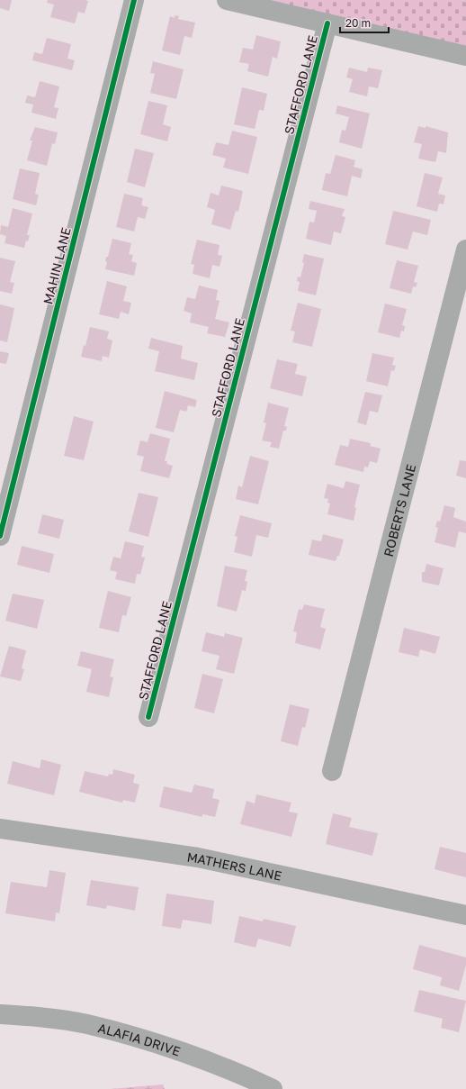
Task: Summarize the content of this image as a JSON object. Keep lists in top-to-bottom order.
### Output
{
  "streets": {
    "street": [
      "STAFFORD LANE",
      "MAHIN LANE",
      "ROBERTS LANE",
      "MATHERS LANE",
      "ALAFIA DRIVE"
    ]
  },
  "scale_bar": "20 m"
}
